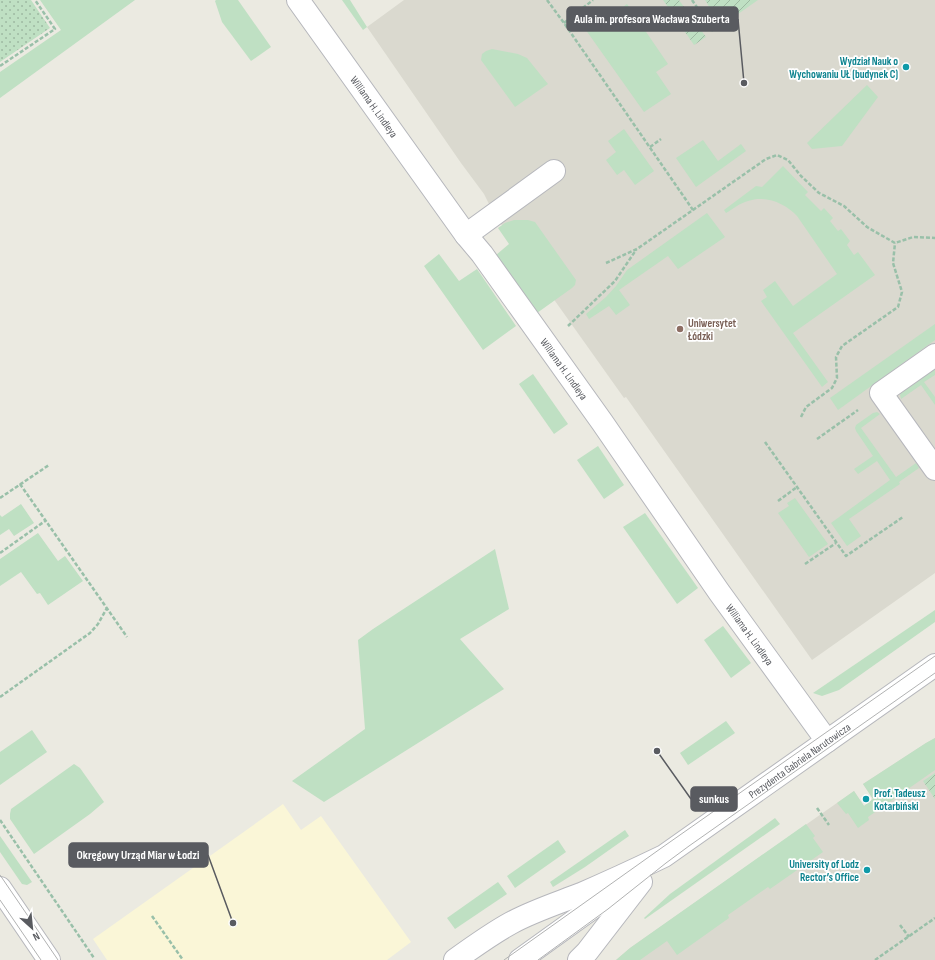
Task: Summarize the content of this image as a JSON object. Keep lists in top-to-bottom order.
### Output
{
  "streets": {
    "street": ["Williama H. Lindleya", "Prezydenta Gabriela Narutowicza"]
  },
  "crossings": [
    ["Williama H. Lindleya", "Prezydenta Gabriela Narutowicza"]
  ],
  "places": [
    "Wydział Nauk o Wychowaniu UŁ (budynek C)",
    "Aula im. profesora Wacława Szuberta",
    "Uniwersytet Łódzki",
    "sunkus",
    "Prof. Tadeusz Kotarbiński",
    "University of Lodz Rector’s Office",
    "Okręgowy Urząd Miar w Łodzi"
  ],
  "north": "bottom right"
}
